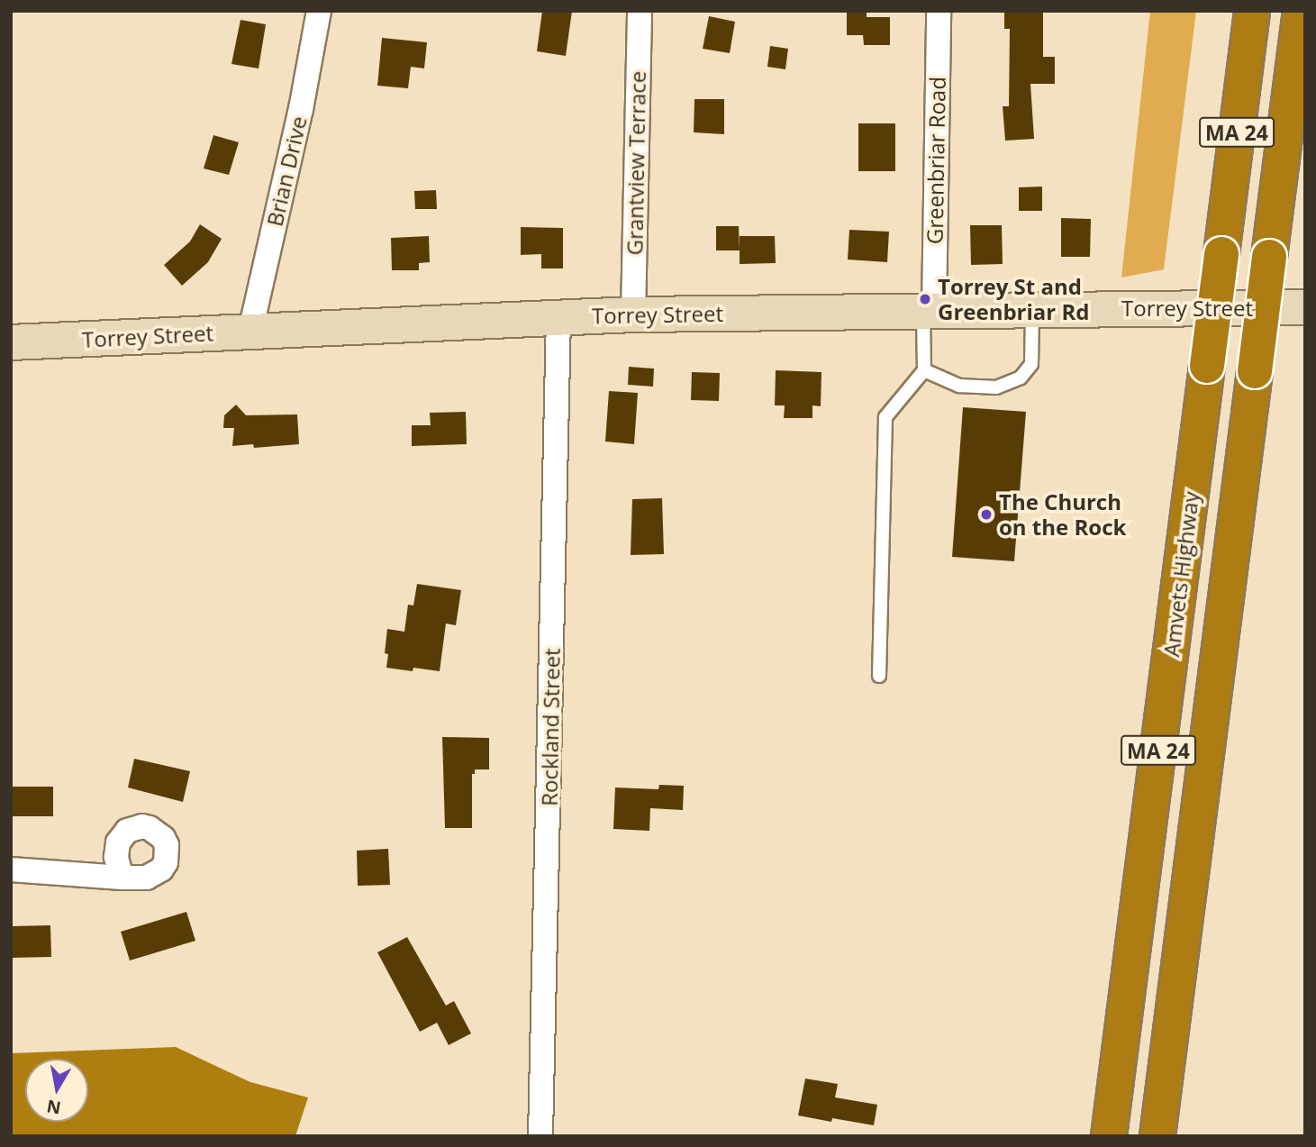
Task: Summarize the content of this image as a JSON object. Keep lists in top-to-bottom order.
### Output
{
  "streets": {
    "highway": ["MA 24", "Amvets Highway"],
    "main road": ["Torrey Street"],
    "street": [
      "Greenbriar Road",
      "Grantview Terrace",
      "Brian Drive",
      "Rockland Street"
    ]
  },
  "crossings": [
    ["Greenbriar Road", "Torrey Street"],
    ["Grantview Terrace", "Torrey Street"],
    ["Brian Drive", "Torrey Street"],
    ["Torrey Street", "Rockland Street"]
  ],
  "places": ["Torrey St and Greenbriar Rd", "The Church on the Rock"],
  "north": "bottom"
}
